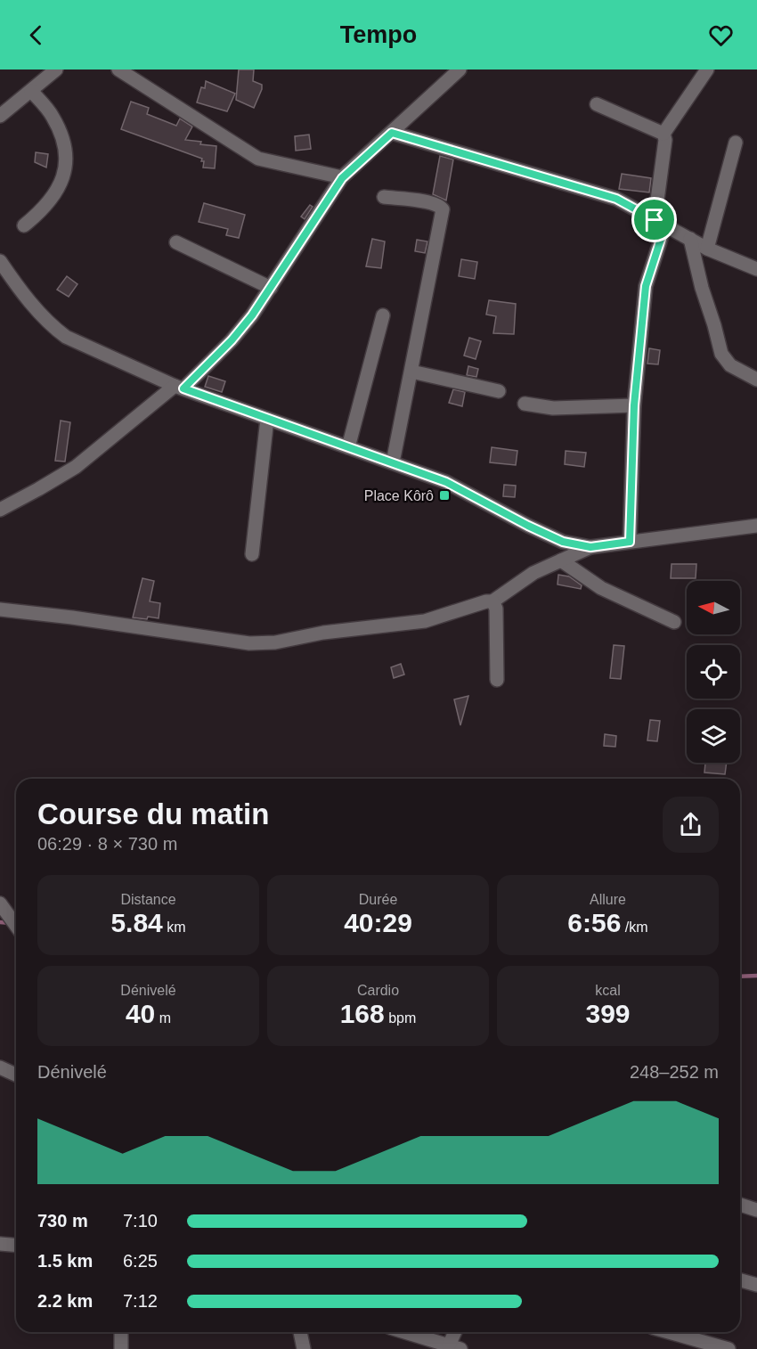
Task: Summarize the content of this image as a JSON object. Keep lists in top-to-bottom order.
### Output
{
  "places": {
    "transit": ["Place Kôrô"]
  },
  "north": "left",
  "page": {
    "header": "Tempo",
    "heading": ["Course du matin", "06:29 · 8 × 730 m"],
    "stats": [
      ["Distance", "5.84 km"],
      ["Durée", "40:29"],
      ["Allure", "6:56 /km"],
      ["Dénivelé", "40 m"],
      ["Cardio", "168 bpm"],
      ["kcal", "399"]
    ],
    "chart": ["Dénivelé", "248–252 m"],
    "list": [
      {
        "name": "730 m",
        "note": "7:10"
      },
      {
        "name": "1.5 km",
        "note": "6:25"
      },
      {
        "name": "2.2 km",
        "note": "7:12"
      }
    ]
  }
}
